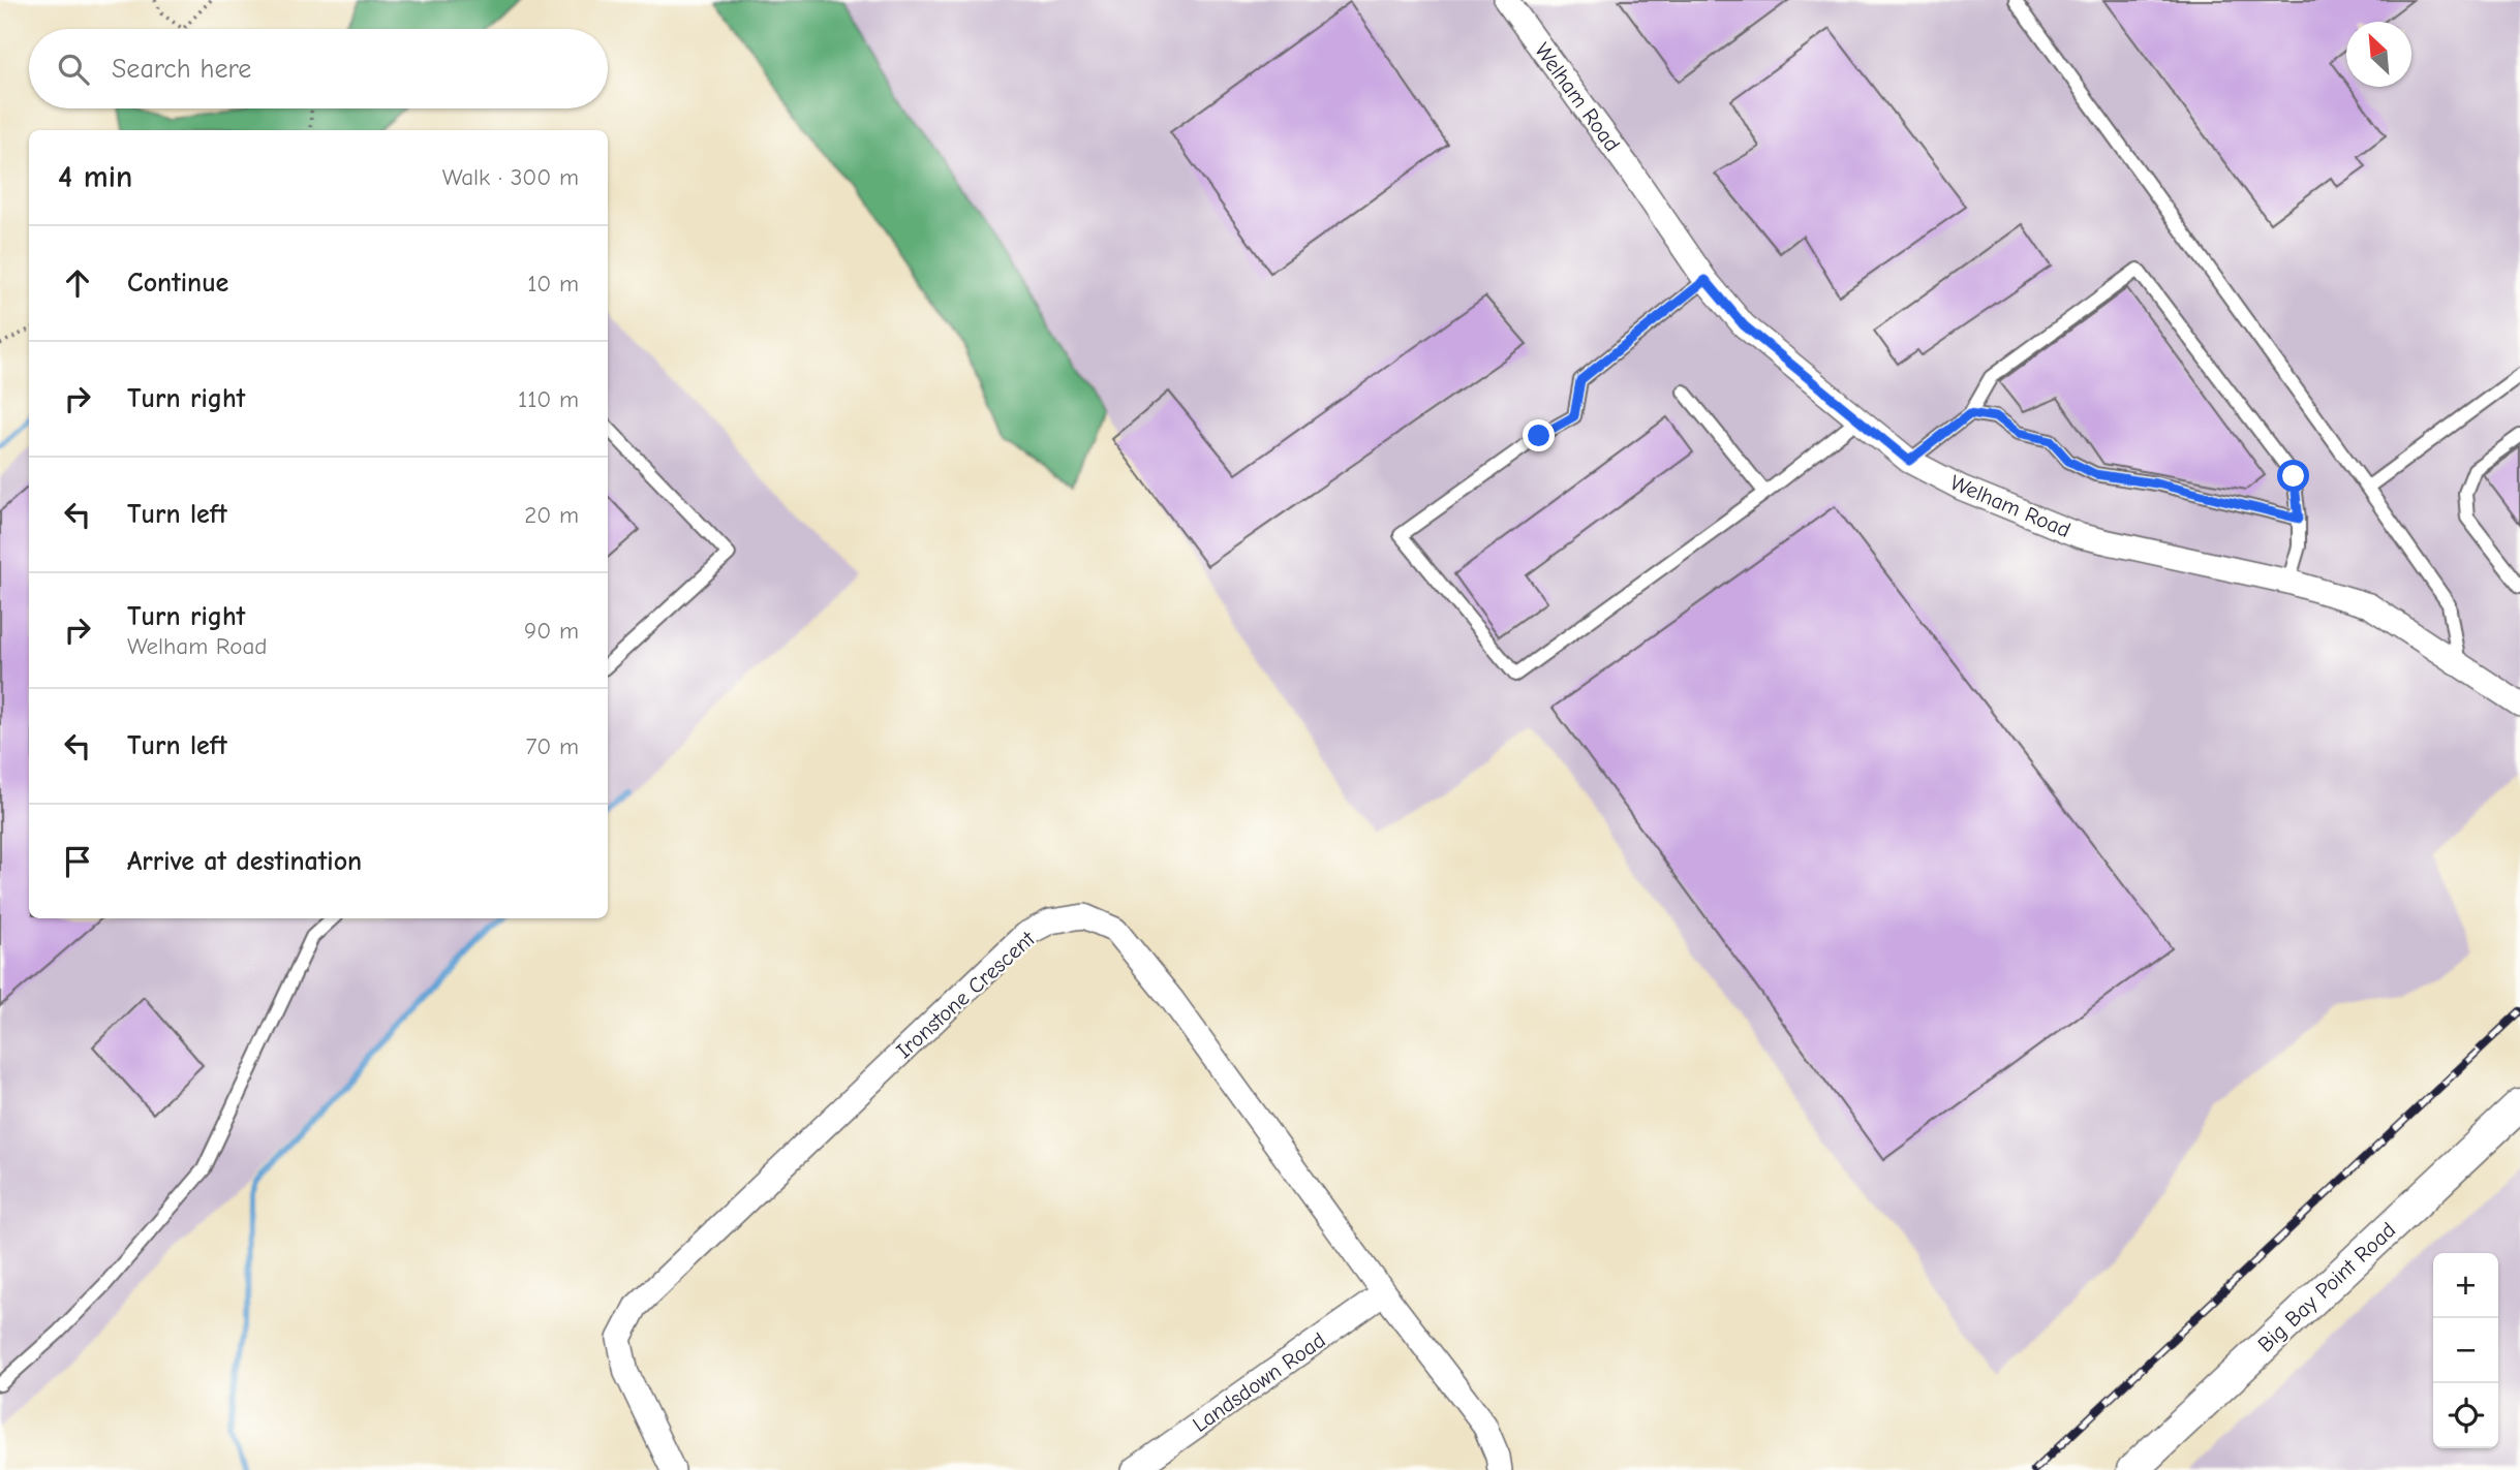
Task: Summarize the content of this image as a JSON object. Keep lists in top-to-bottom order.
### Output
{
  "streets": {
    "street": [
      "Welham Road",
      "Ironstone Crescent",
      "Big Bay Point Road",
      "Landsdown Road"
    ]
  },
  "crossings": [
    ["Ironstone Crescent", "Landsdown Road"]
  ],
  "north": "top left",
  "page": {
    "search": "Search here",
    "heading": ["4 min", "Walk · 300 m"],
    "list": [
      ["Continue", "10 m"],
      ["Turn right", "110 m"],
      ["Turn left", "20 m"],
      ["Turn right", "Welham Road", "90 m"],
      ["Turn left", "70 m"],
      "Arrive at destination"
    ],
    "map_buttons": ["+", "−"]
  }
}
